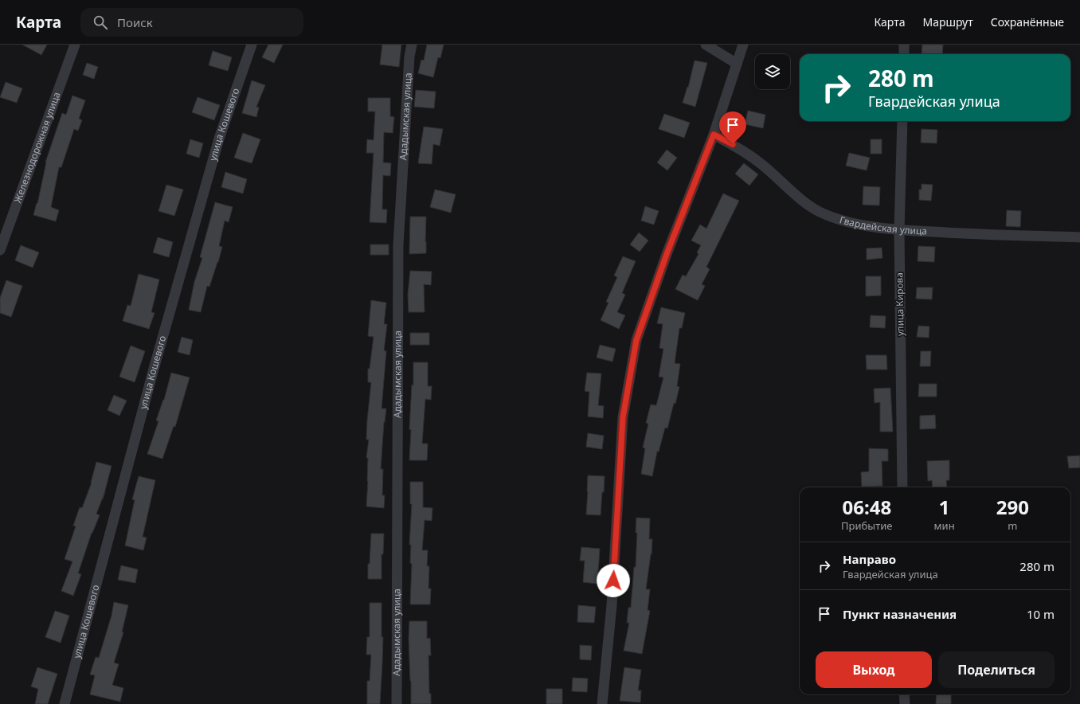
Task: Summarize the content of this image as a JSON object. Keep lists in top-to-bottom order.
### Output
{
  "streets": {
    "street": [
      "Ададымская улица",
      "улица Кошевого",
      "Железнодорожная улица",
      "Гвардейская улица",
      "улица Кирова"
    ]
  },
  "crossings": [
    ["Гвардейская улица", "улица Кирова"]
  ],
  "page": {
    "header": "Карта",
    "search": "Поиск",
    "nav": ["Карта", "Маршрут", "Сохранённые"],
    "turn": ["280 m", "Гвардейская улица"],
    "eta": [
      "06:48",
      "Прибытие",
      "1",
      "мин",
      "290",
      "m"
    ],
    "list": [
      {
        "name": "Направо",
        "note": "Гвардейская улица",
        "value": "280 m"
      },
      {
        "name": "Пункт назначения",
        "value": "10 m"
      }
    ],
    "buttons": ["Выход", "Поделиться"]
  }
}
